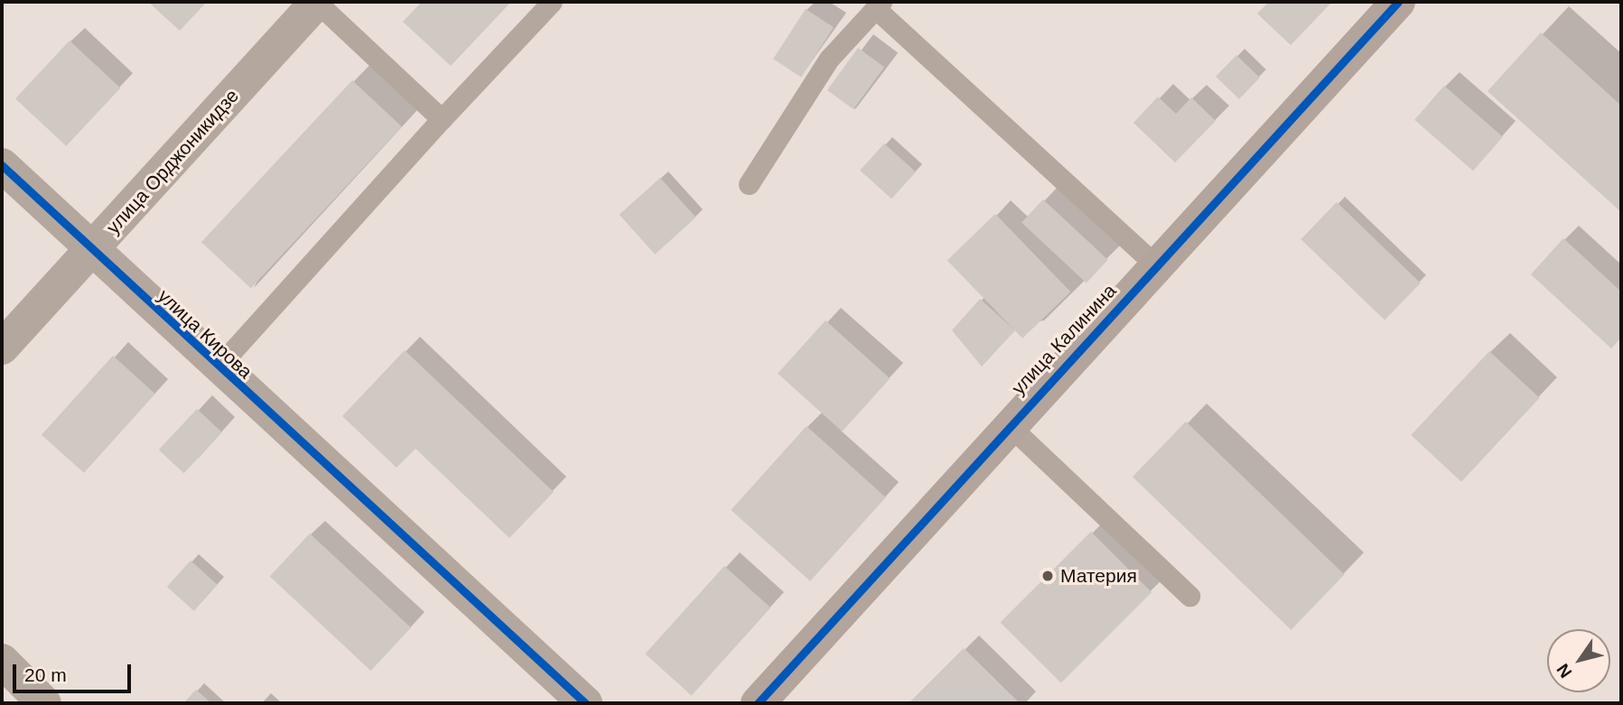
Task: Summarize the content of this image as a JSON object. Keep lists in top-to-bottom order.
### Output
{
  "streets": {
    "street": ["улица Орджоникидзе", "улица Кирова", "улица Калинина"]
  },
  "crossings": [
    ["улица Орджоникидзе", "улица Кирова"]
  ],
  "places": ["Материя"],
  "scale_bar": "20 m",
  "north": "bottom left"
}
